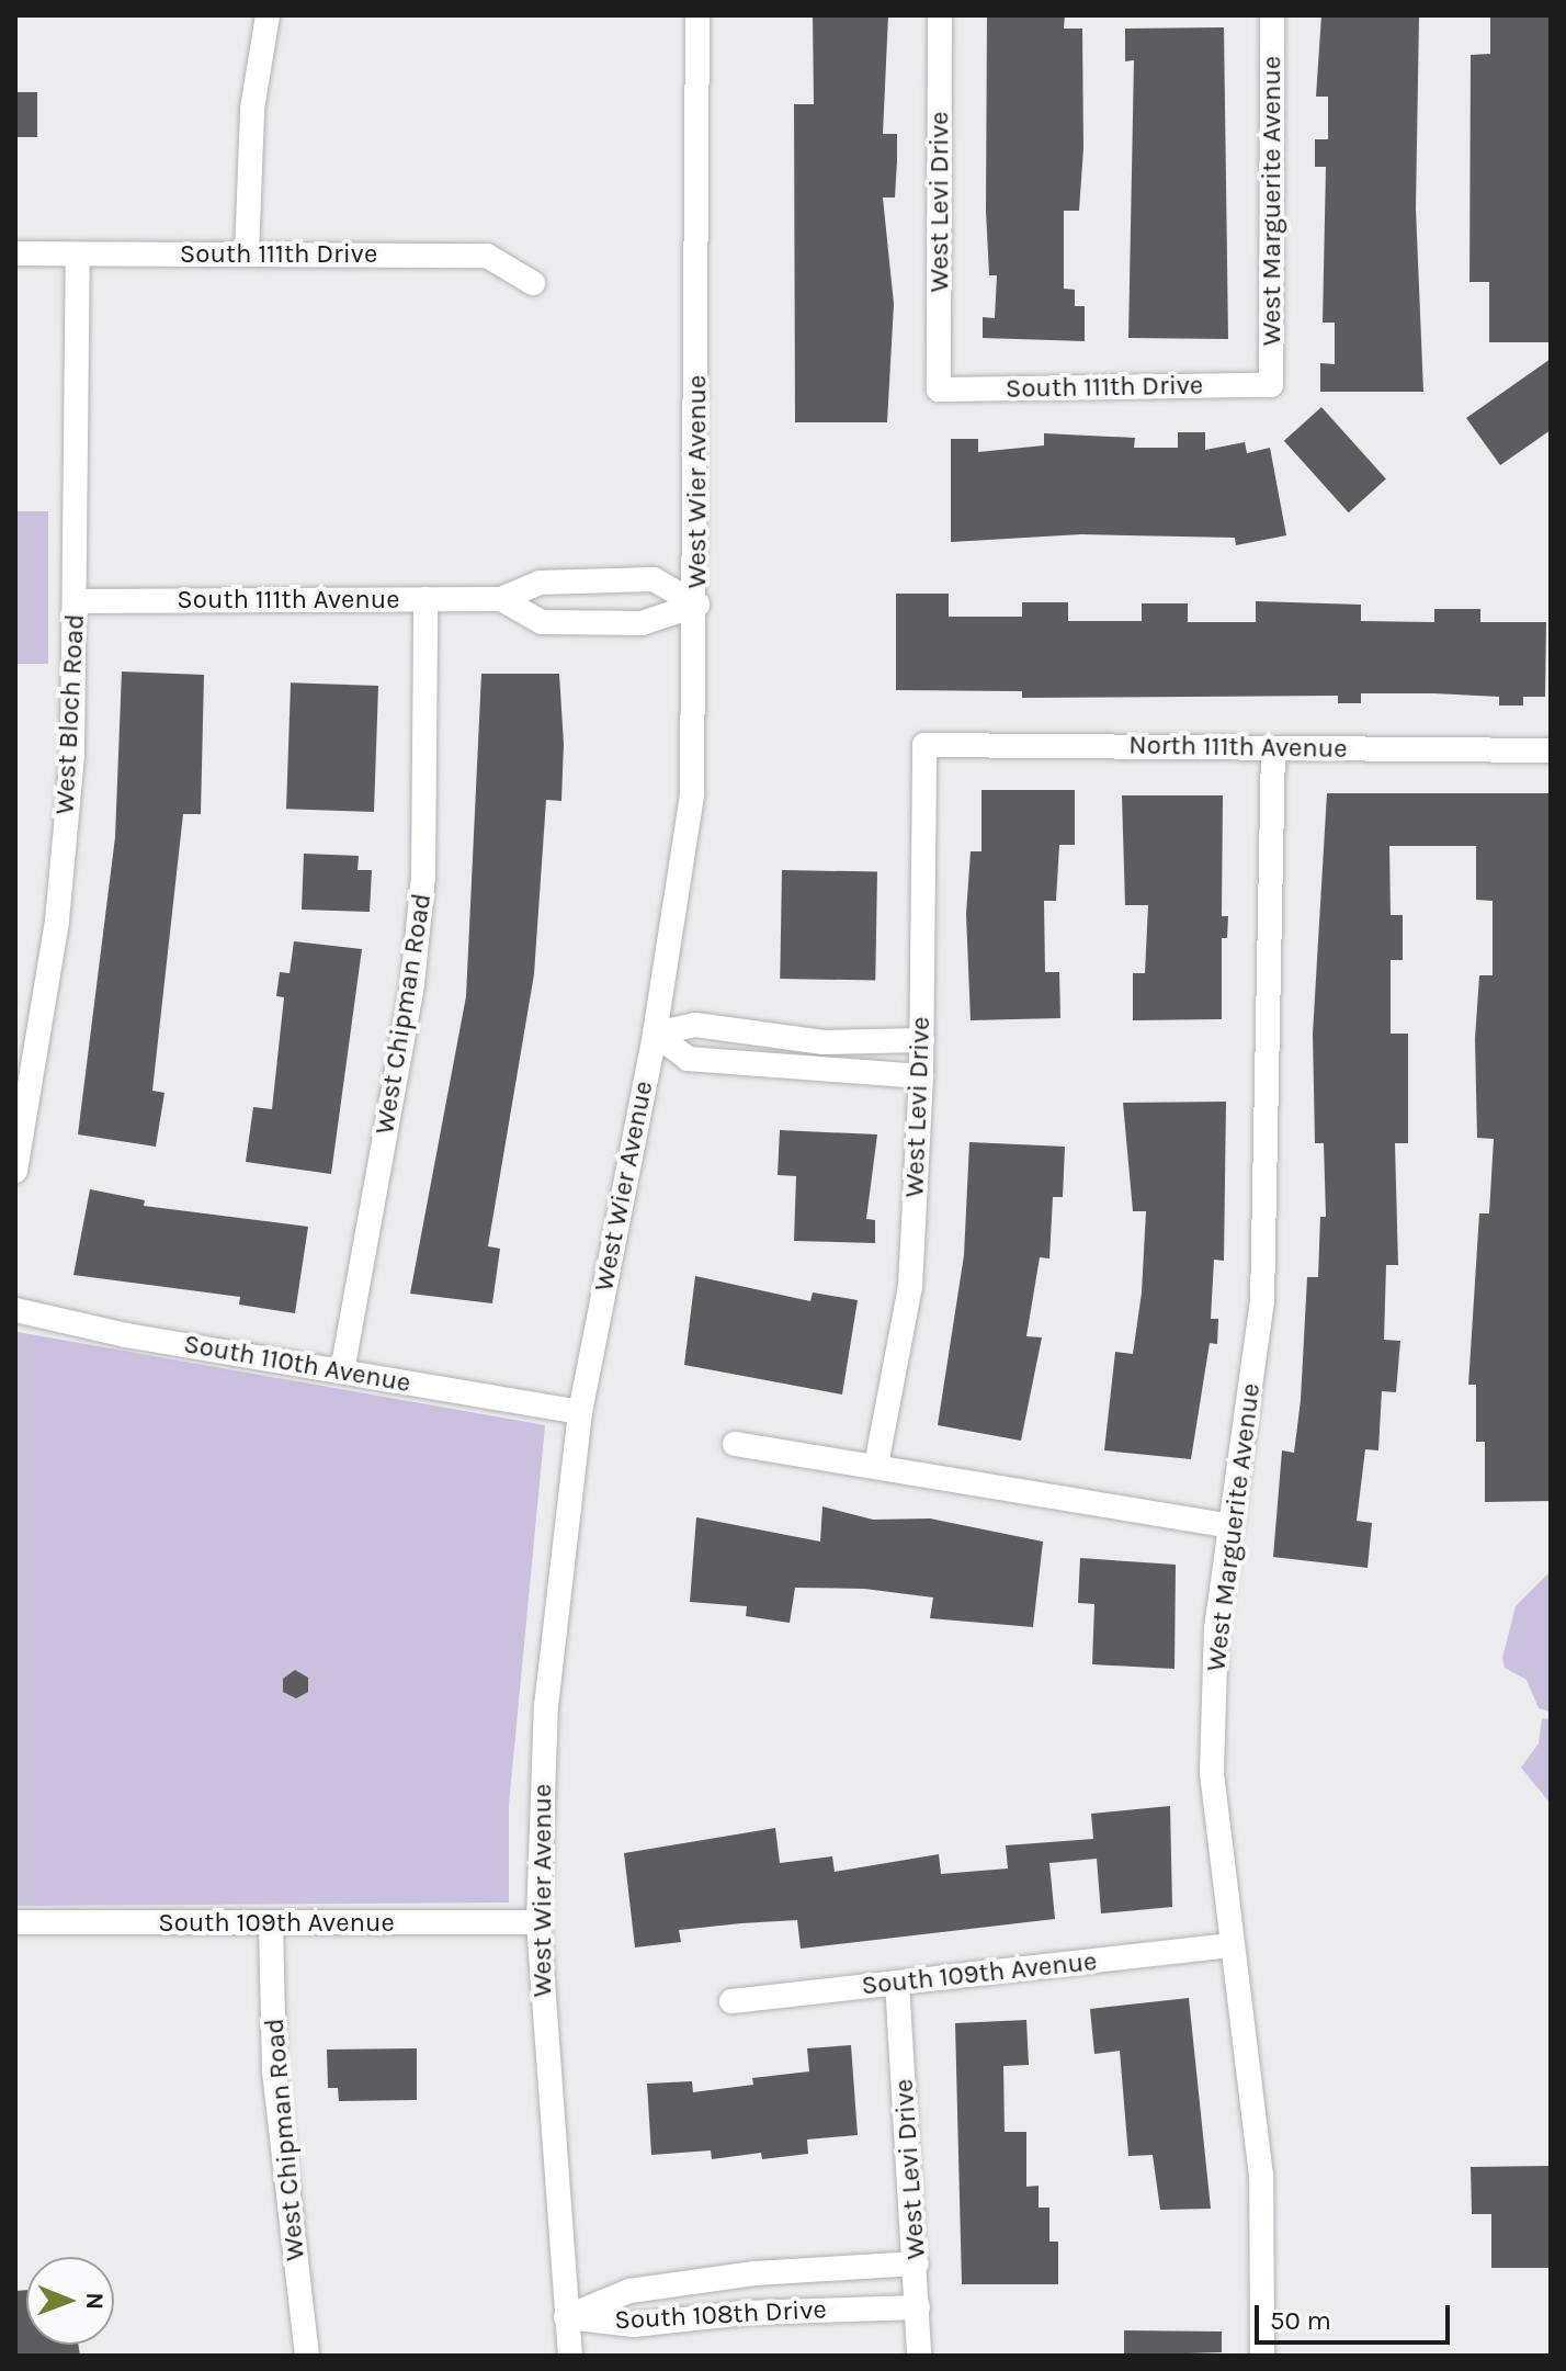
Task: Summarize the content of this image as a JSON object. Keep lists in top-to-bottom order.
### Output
{
  "streets": {
    "street": [
      "West Marguerite Avenue",
      "West Levi Drive",
      "South 111th Drive",
      "West Wier Avenue",
      "South 111th Avenue",
      "West Bloch Road",
      "North 111th Avenue",
      "West Chipman Road",
      "South 110th Avenue",
      "South 109th Avenue",
      "South 108th Drive"
    ]
  },
  "crossings": [
    ["West Marguerite Avenue", "South 111th Drive"],
    ["West Marguerite Avenue", "North 111th Avenue"],
    ["West Marguerite Avenue", "South 109th Avenue"],
    ["West Levi Drive", "South 111th Drive"],
    ["West Levi Drive", "North 111th Avenue"],
    ["West Levi Drive", "South 109th Avenue"],
    ["West Levi Drive", "South 108th Drive"],
    ["South 111th Drive", "West Bloch Road"],
    ["West Wier Avenue", "South 111th Avenue"],
    ["West Wier Avenue", "South 110th Avenue"],
    ["West Wier Avenue", "South 109th Avenue"],
    ["West Wier Avenue", "South 108th Drive"],
    ["South 111th Avenue", "West Bloch Road"],
    ["South 111th Avenue", "West Chipman Road"],
    ["West Chipman Road", "South 110th Avenue"],
    ["West Chipman Road", "South 109th Avenue"]
  ],
  "scale_bar": "50 m",
  "north": "right"
}
